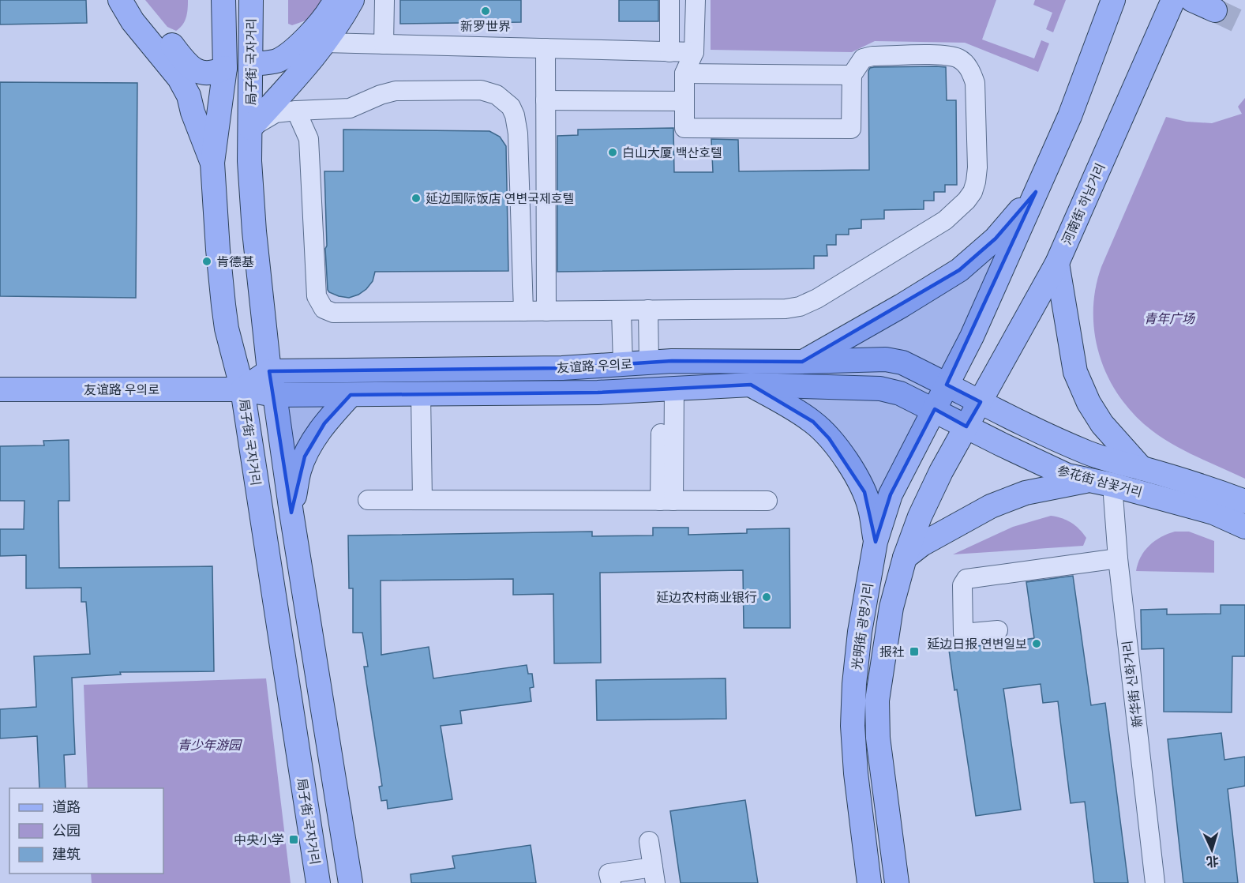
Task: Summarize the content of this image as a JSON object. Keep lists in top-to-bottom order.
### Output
{
  "streets": {
    "main road": [
      "局子街 국자거리",
      "河南街 하남거리",
      "友谊路 우의로",
      "参花街 삼꽃거리",
      "光明街 광명거리"
    ],
    "street": ["新华街 신화거리"]
  },
  "crossings": [
    ["局子街 국자거리", "友谊路 우의로"],
    ["河南街 하남거리", "参花街 삼꽃거리"],
    ["河南街 하남거리", "光明街 광명거리"],
    ["友谊路 우의로", "参花街 삼꽃거리"],
    ["友谊路 우의로", "光明街 광명거리"],
    ["参花街 삼꽃거리", "光明街 광명거리"],
    ["参花街 삼꽃거리", "新华街 신화거리"]
  ],
  "parks": ["青年广场", "青少年游园"],
  "places": {
    "other": [
      "新罗世界",
      "白山大厦 백산호텔",
      "延边国际饭店 연변국제호텔",
      "肯德基",
      "延边农村商业银行",
      "延边日报 연변일보"
    ],
    "transit": ["报社", "中央小学"]
  },
  "legend": ["道路", "公园", "建筑"],
  "north": "bottom"
}
